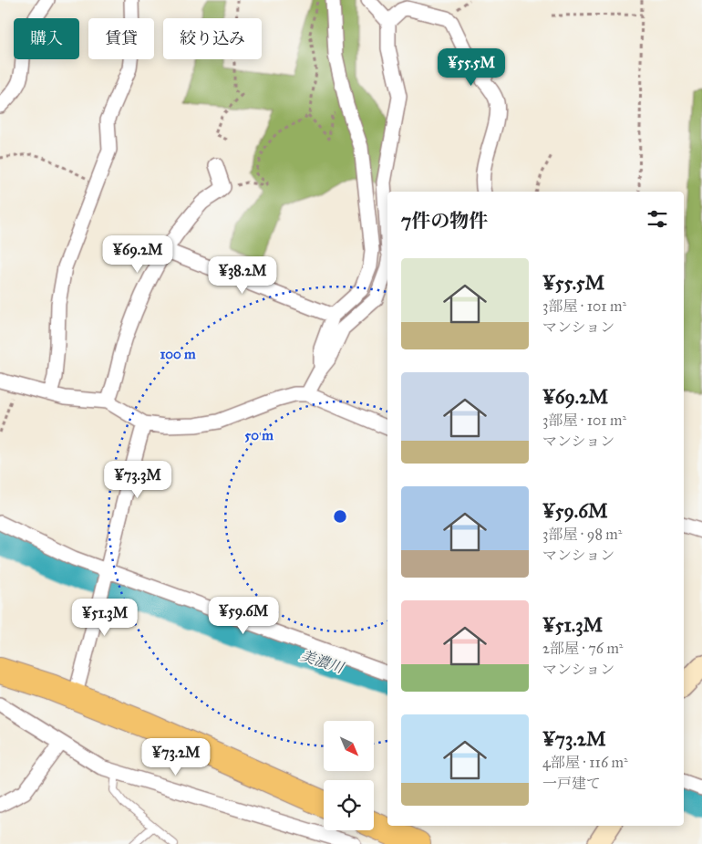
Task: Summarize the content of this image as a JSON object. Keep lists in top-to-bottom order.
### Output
{
  "water": ["美濃川"],
  "north": "bottom right",
  "page": {
    "chip": ["購入", "賃貸", "絞り込み"],
    "price": [
      "¥55.5M",
      "¥69.2M",
      "¥38.2M",
      "¥73.3M",
      "¥59.6M",
      "¥51.3M",
      "¥73.2M"
    ],
    "heading": "7件の物件",
    "list": [
      {
        "name": "¥55.5M",
        "note": "3部屋 · 101 m² · マンション"
      },
      {
        "name": "¥69.2M",
        "note": "3部屋 · 101 m² · マンション"
      },
      {
        "name": "¥59.6M",
        "note": "3部屋 · 98 m² · マンション"
      },
      {
        "name": "¥51.3M",
        "note": "2部屋 · 76 m² · マンション"
      },
      {
        "name": "¥73.2M",
        "note": "4部屋 · 116 m² · 一戸建て"
      }
    ]
  },
  "rings": ["100 m", "50 m"]
}
